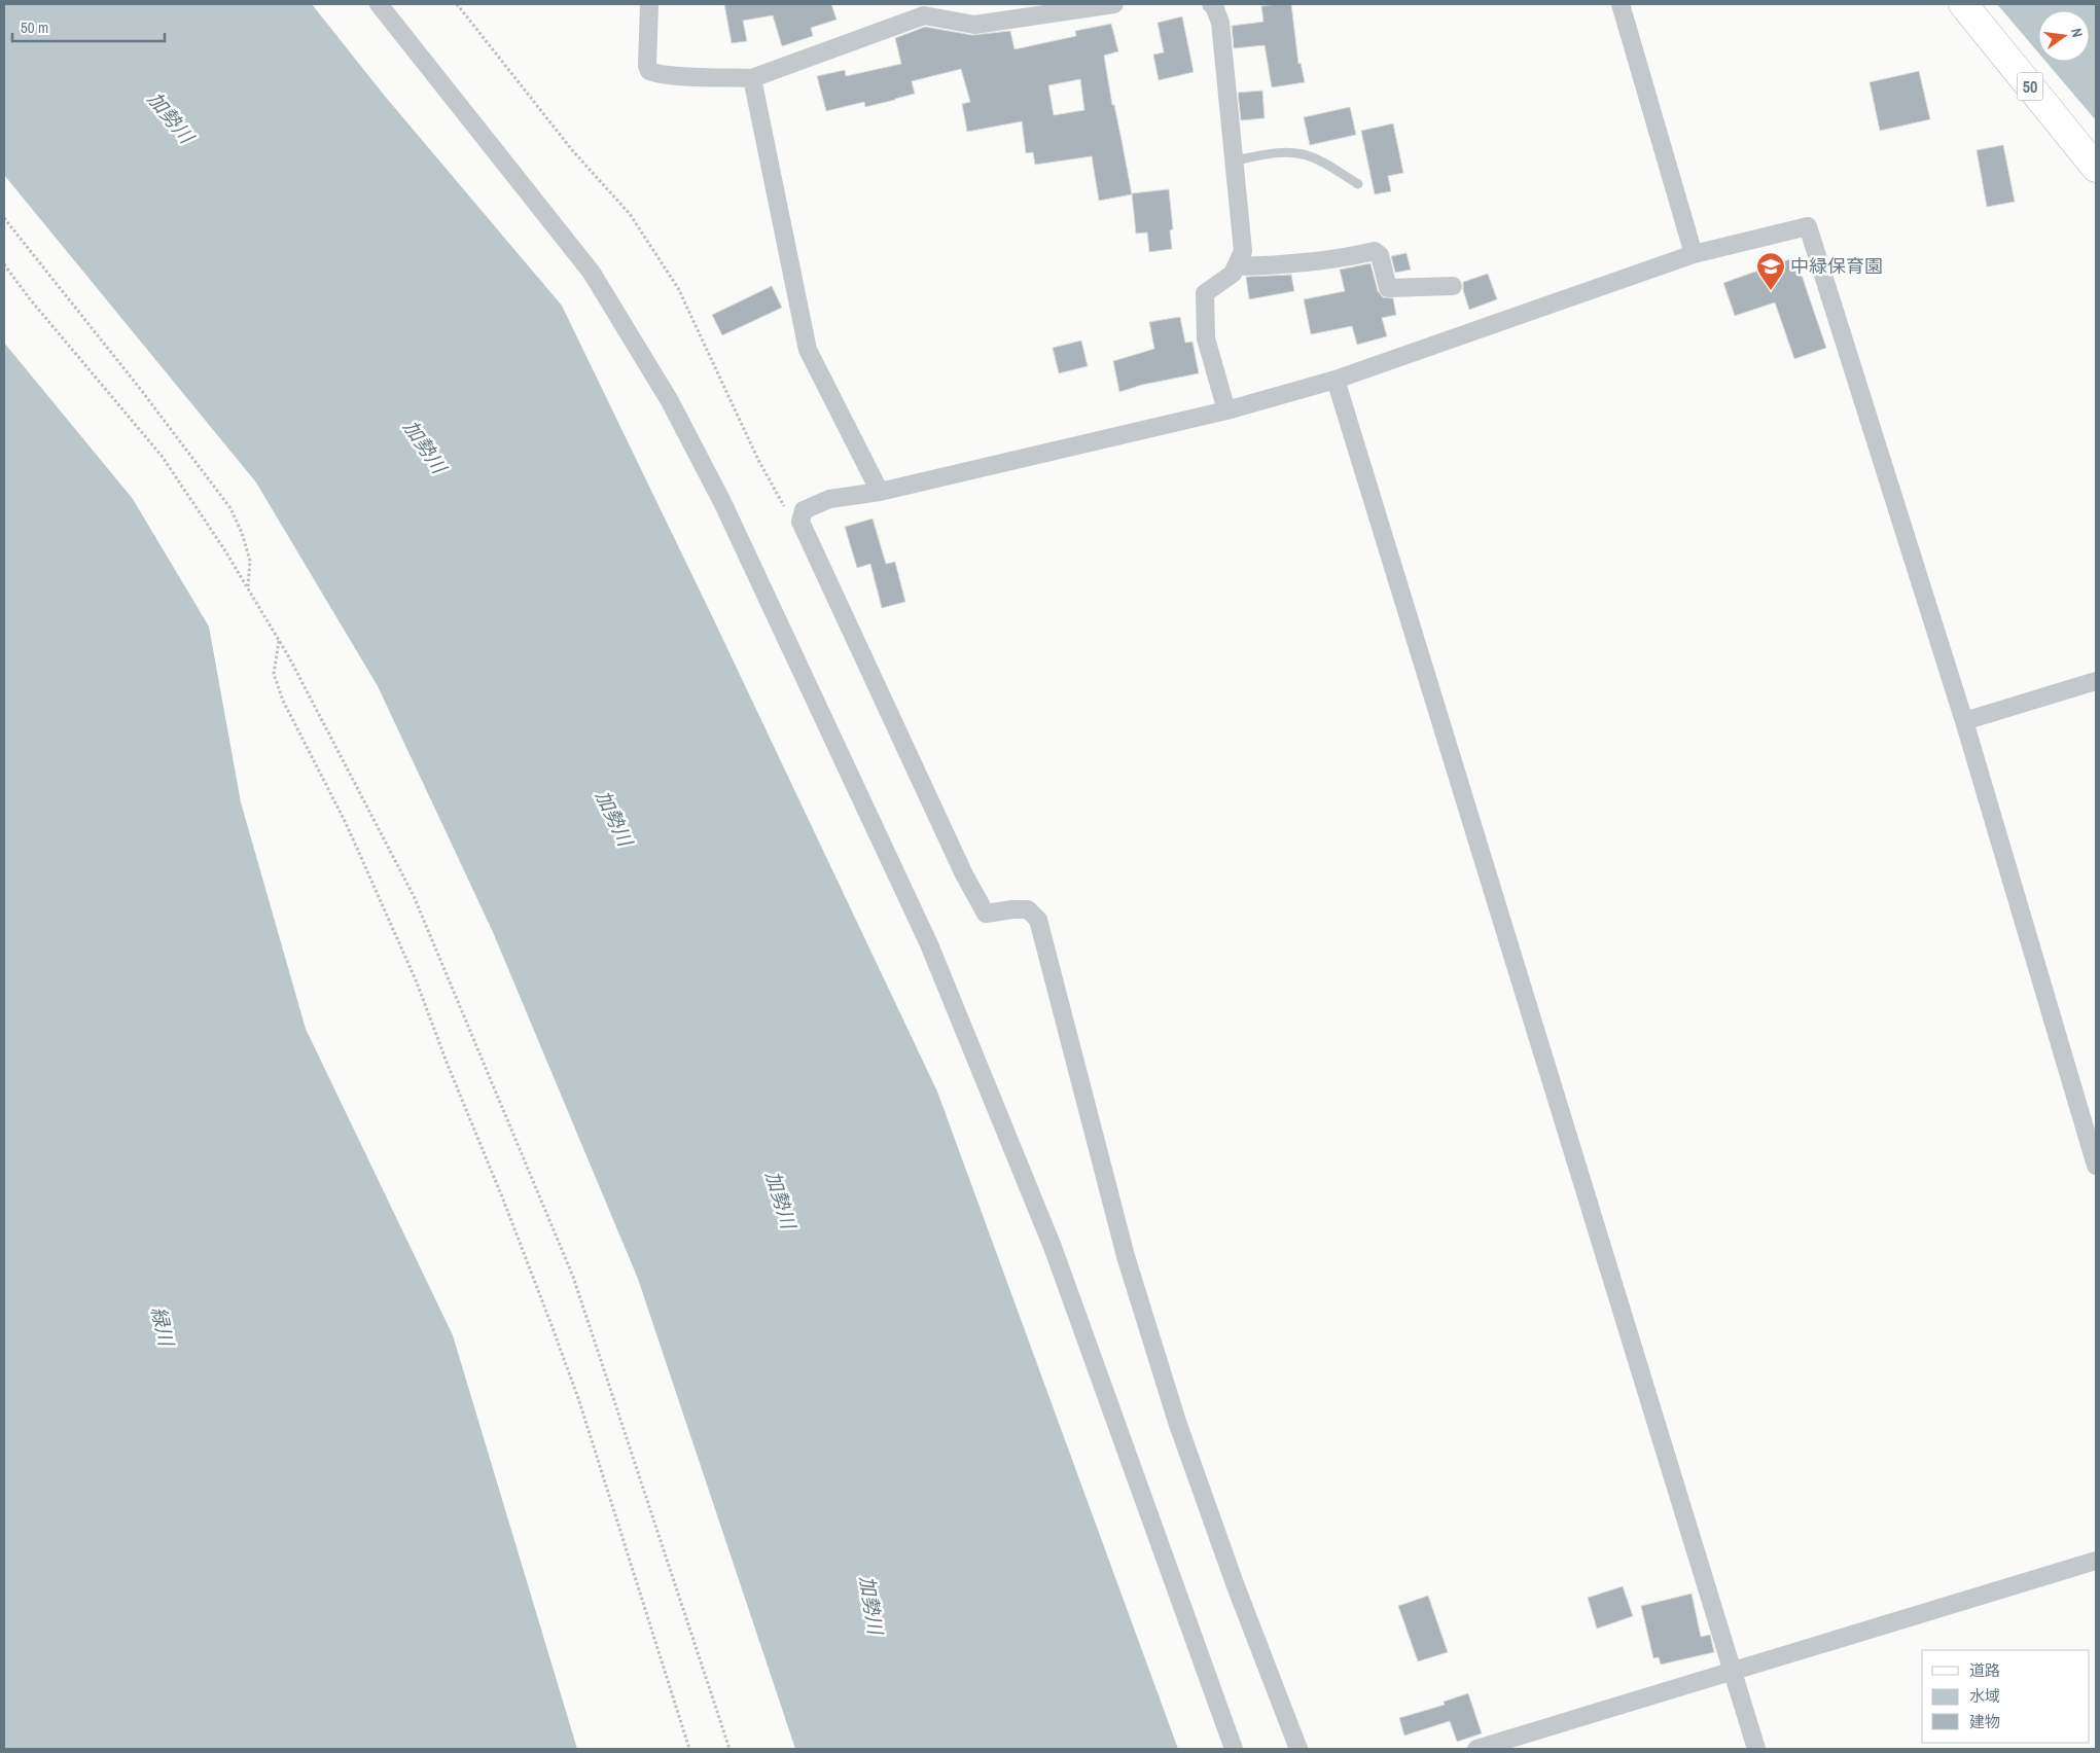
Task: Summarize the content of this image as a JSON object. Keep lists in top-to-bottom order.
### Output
{
  "streets": {
    "main road": ["50"]
  },
  "water": ["加勢川", "緑川"],
  "places": {
    "school or university": ["中緑保育園"]
  },
  "legend": ["道路", "水域", "建物"],
  "scale_bar": "50 m",
  "north": "right"
}
